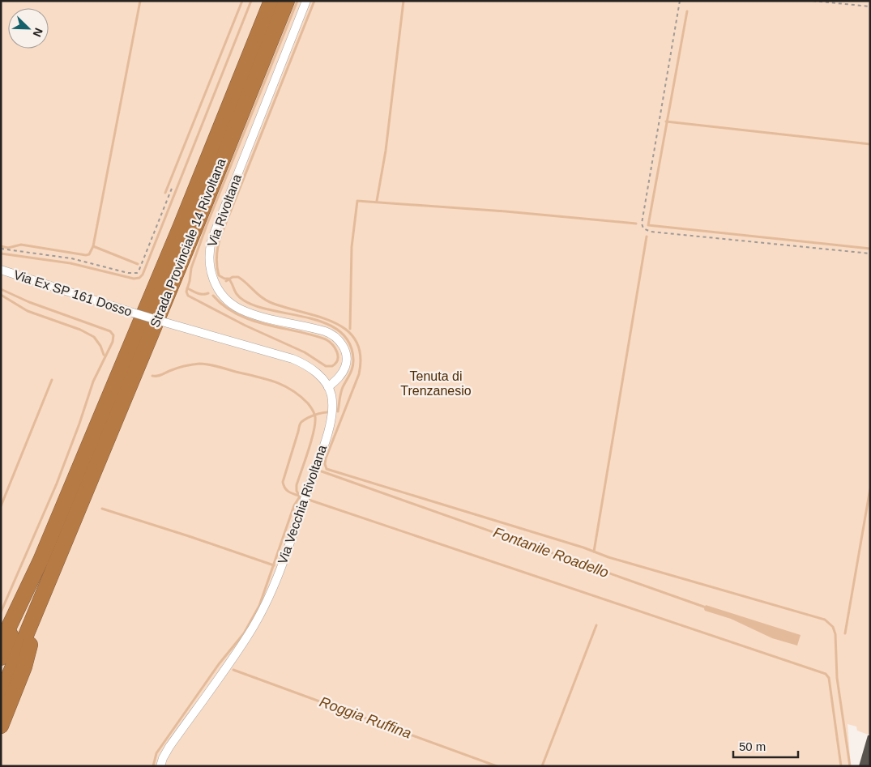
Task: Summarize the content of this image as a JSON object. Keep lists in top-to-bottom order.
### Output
{
  "streets": {
    "highway": ["Strada Provinciale 14 Rivoltana"],
    "street": ["Via Rivoltana", "Via Ex SP 161 Dosso", "Via Vecchia Rivoltana"]
  },
  "crossings": [
    ["Via Rivoltana", "Via Ex SP 161 Dosso"],
    ["Via Rivoltana", "Via Vecchia Rivoltana"],
    ["Via Ex SP 161 Dosso", "Via Vecchia Rivoltana"]
  ],
  "water": ["Fontanile Roadello", "Roggia Ruffina"],
  "parks": ["Tenuta di Trenzanesio"],
  "scale_bar": "50 m",
  "north": "bottom right"
}
